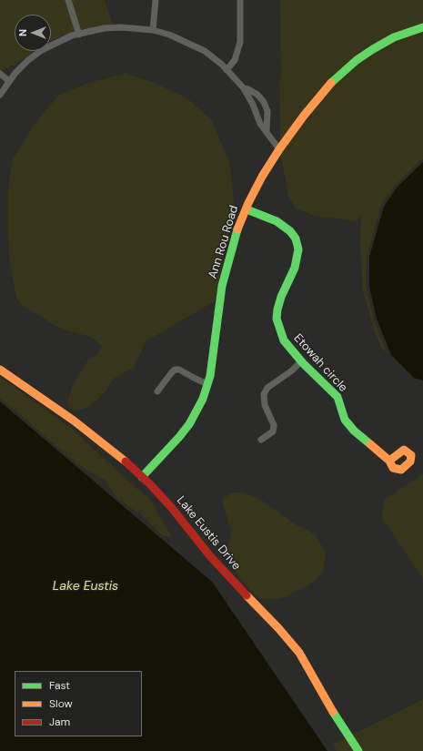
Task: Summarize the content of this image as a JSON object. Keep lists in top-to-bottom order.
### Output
{
  "streets": {
    "street": ["Ann Rou Road", "Etowah circle", "Lake Eustis Drive"]
  },
  "crossings": [
    ["Ann Rou Road", "Etowah circle"],
    ["Ann Rou Road", "Lake Eustis Drive"]
  ],
  "water": ["Lake Eustis"],
  "legend": ["Fast", "Slow", "Jam"],
  "north": "left"
}
